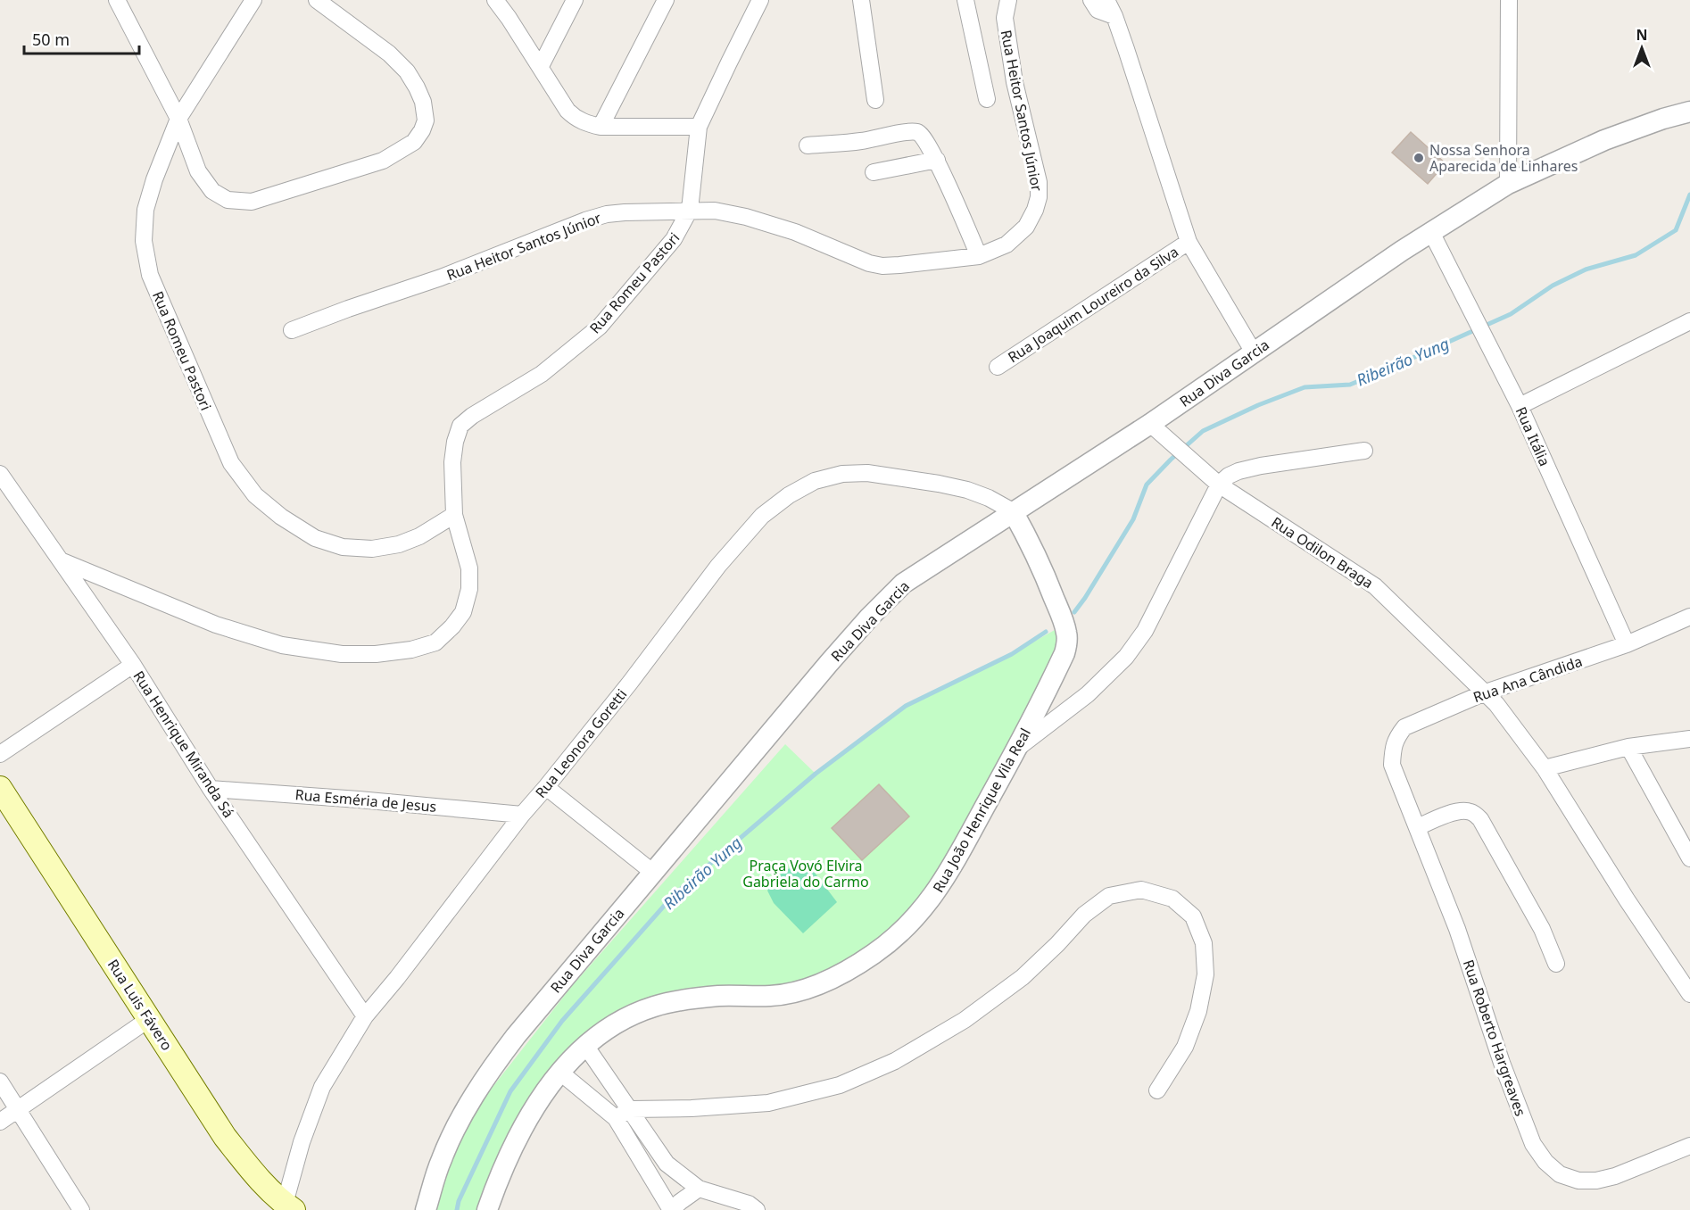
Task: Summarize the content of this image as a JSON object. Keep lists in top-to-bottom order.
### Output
{
  "streets": {
    "main road": ["Rua Luis Fávero"],
    "street": [
      "Rua Heitor Santos Júnior",
      "Rua Romeu Pastori",
      "Rua Joaquim Loureiro da Silva",
      "Rua Diva Garcia",
      "Rua Itália",
      "Rua Odilon Braga",
      "Rua Ana Cândida",
      "Rua Leonora Goretti",
      "Rua Henrique Miranda Sá",
      "Rua Esméria de Jesus",
      "Rua João Henrique Vila Real",
      "Rua Roberto Hargreaves"
    ]
  },
  "crossings": [
    ["Rua Heitor Santos Júnior", "Rua Romeu Pastori"],
    ["Rua Romeu Pastori", "Rua Henrique Miranda Sá"],
    ["Rua Diva Garcia", "Rua Itália"],
    ["Rua Diva Garcia", "Rua Odilon Braga"],
    ["Rua Diva Garcia", "Rua Leonora Goretti"],
    ["Rua Diva Garcia", "Rua João Henrique Vila Real"],
    ["Rua Itália", "Rua Ana Cândida"],
    ["Rua Odilon Braga", "Rua Ana Cândida"],
    ["Rua Ana Cândida", "Rua Roberto Hargreaves"],
    ["Rua Leonora Goretti", "Rua Henrique Miranda Sá"],
    ["Rua Leonora Goretti", "Rua Esméria de Jesus"],
    ["Rua Leonora Goretti", "Rua João Henrique Vila Real"],
    ["Rua Leonora Goretti", "Rua Luis Fávero"],
    ["Rua Henrique Miranda Sá", "Rua Esméria de Jesus"]
  ],
  "water": ["Ribeirão Yung"],
  "parks": ["Praça Vovó Elvira Gabriela do Carmo"],
  "places": ["Nossa Senhora Aparecida de Linhares"],
  "scale_bar": "50 m",
  "north": "top"
}
